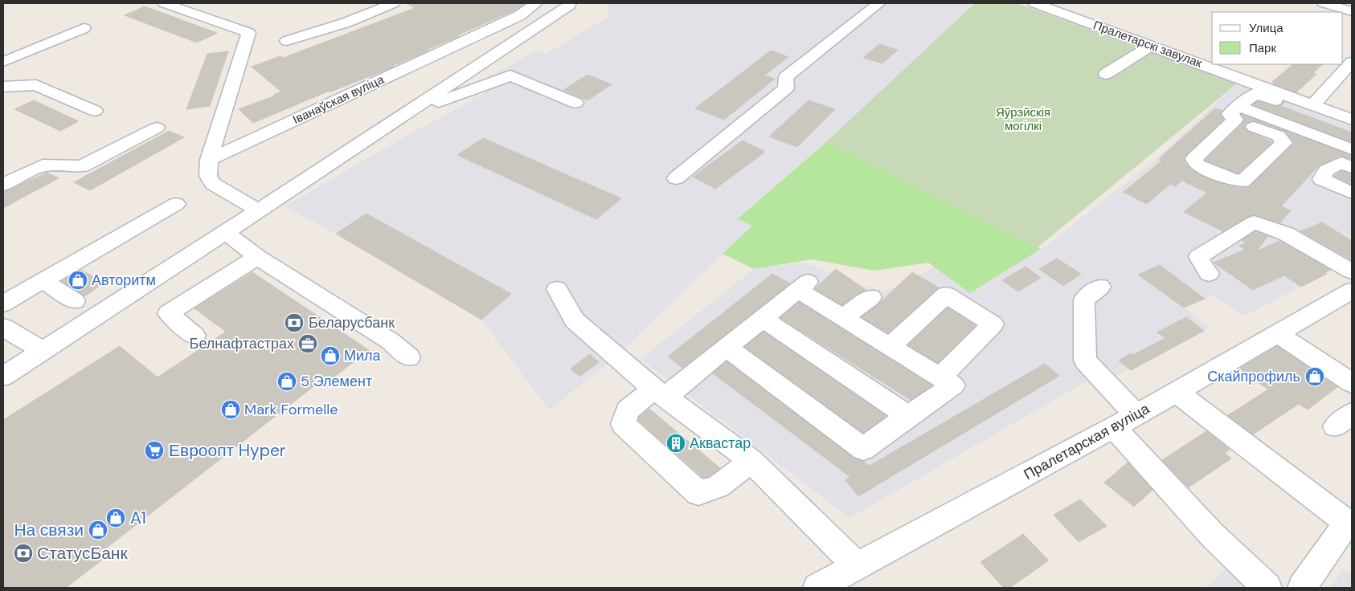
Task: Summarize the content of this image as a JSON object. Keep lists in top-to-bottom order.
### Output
{
  "streets": {
    "street": ["Пралетарскі завулак", "Іванаўская вуліца", "Пралетарская вуліца"]
  },
  "parks": ["Яўрэйскія могілкі"],
  "places": {
    "shop": [
      "Авторитм",
      "Мила",
      "Скайпрофиль",
      "5 Элемент",
      "Mark Formelle",
      "A1",
      "На связи"
    ],
    "bank": ["Беларусбанк", "СтатусБанк"],
    "office": ["Белнафтастрах"],
    "building": ["Аквастар"],
    "supermarket": ["Евроопт Hyper"]
  },
  "legend": ["Улица", "Парк"]
}
